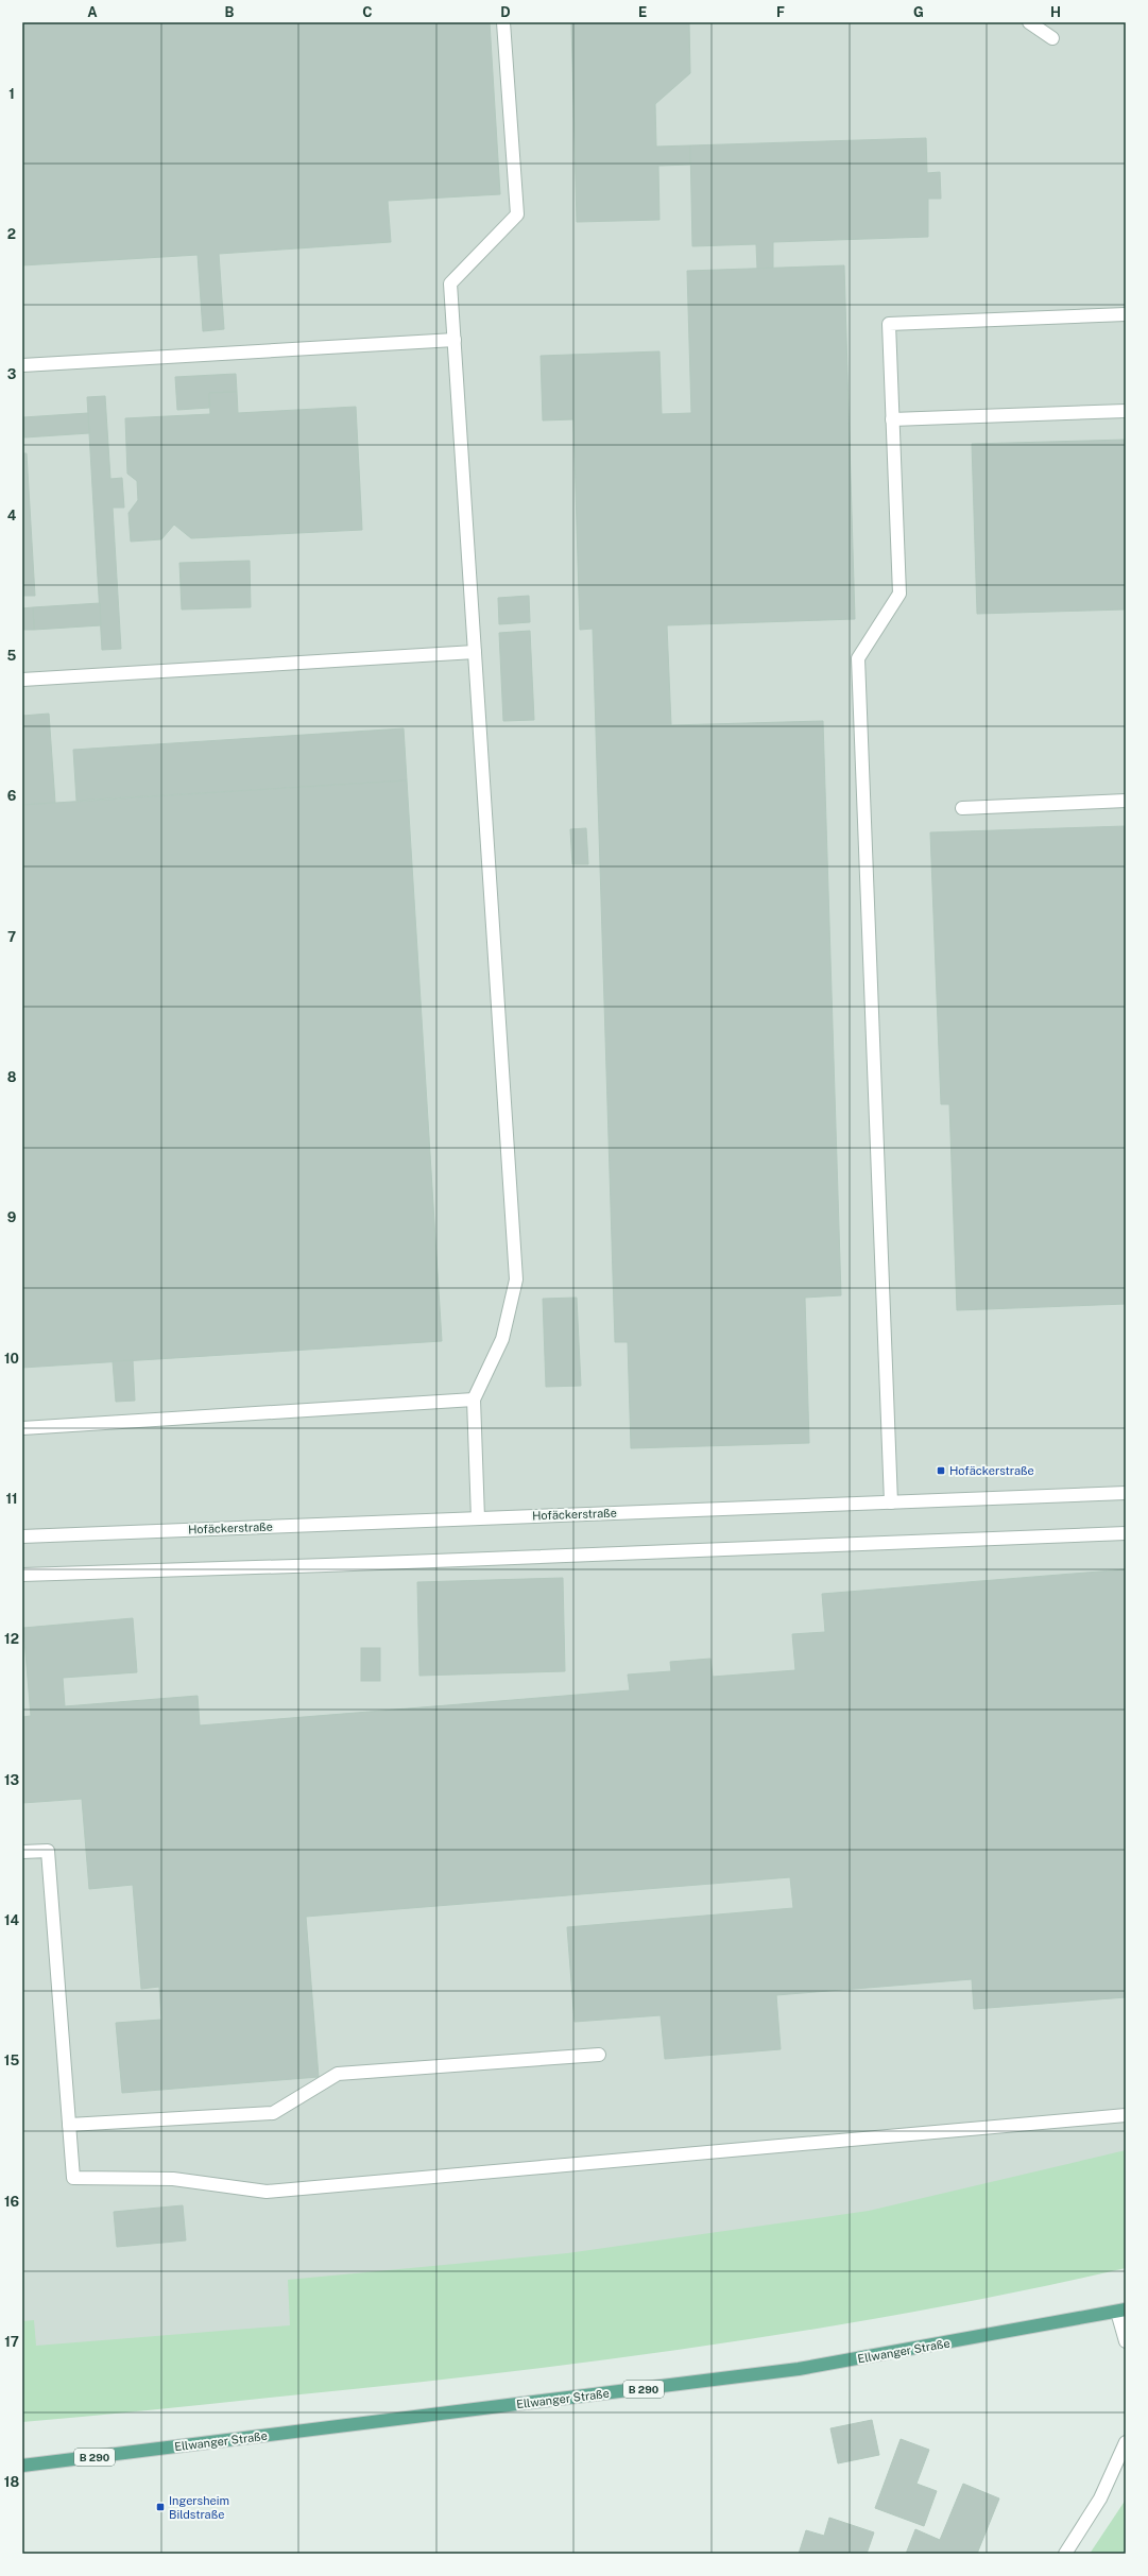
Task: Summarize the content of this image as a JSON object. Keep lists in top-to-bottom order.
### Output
{
  "streets": {
    "main road": ["Ellwanger Straße", "B 290"],
    "street": ["Hofäckerstraße"]
  },
  "places": {
    "transit": ["Hofäckerstraße", "Ingersheim Bildstraße"]
  },
  "grid": {
    "columns": [
      "A",
      "B",
      "C",
      "D",
      "E",
      "F",
      "G",
      "H"
    ],
    "rows": [
      "1",
      "2",
      "3",
      "4",
      "5",
      "6",
      "7",
      "8",
      "9",
      "10",
      "11",
      "12",
      "13",
      "14",
      "15",
      "16",
      "17",
      "18"
    ]
  }
}
